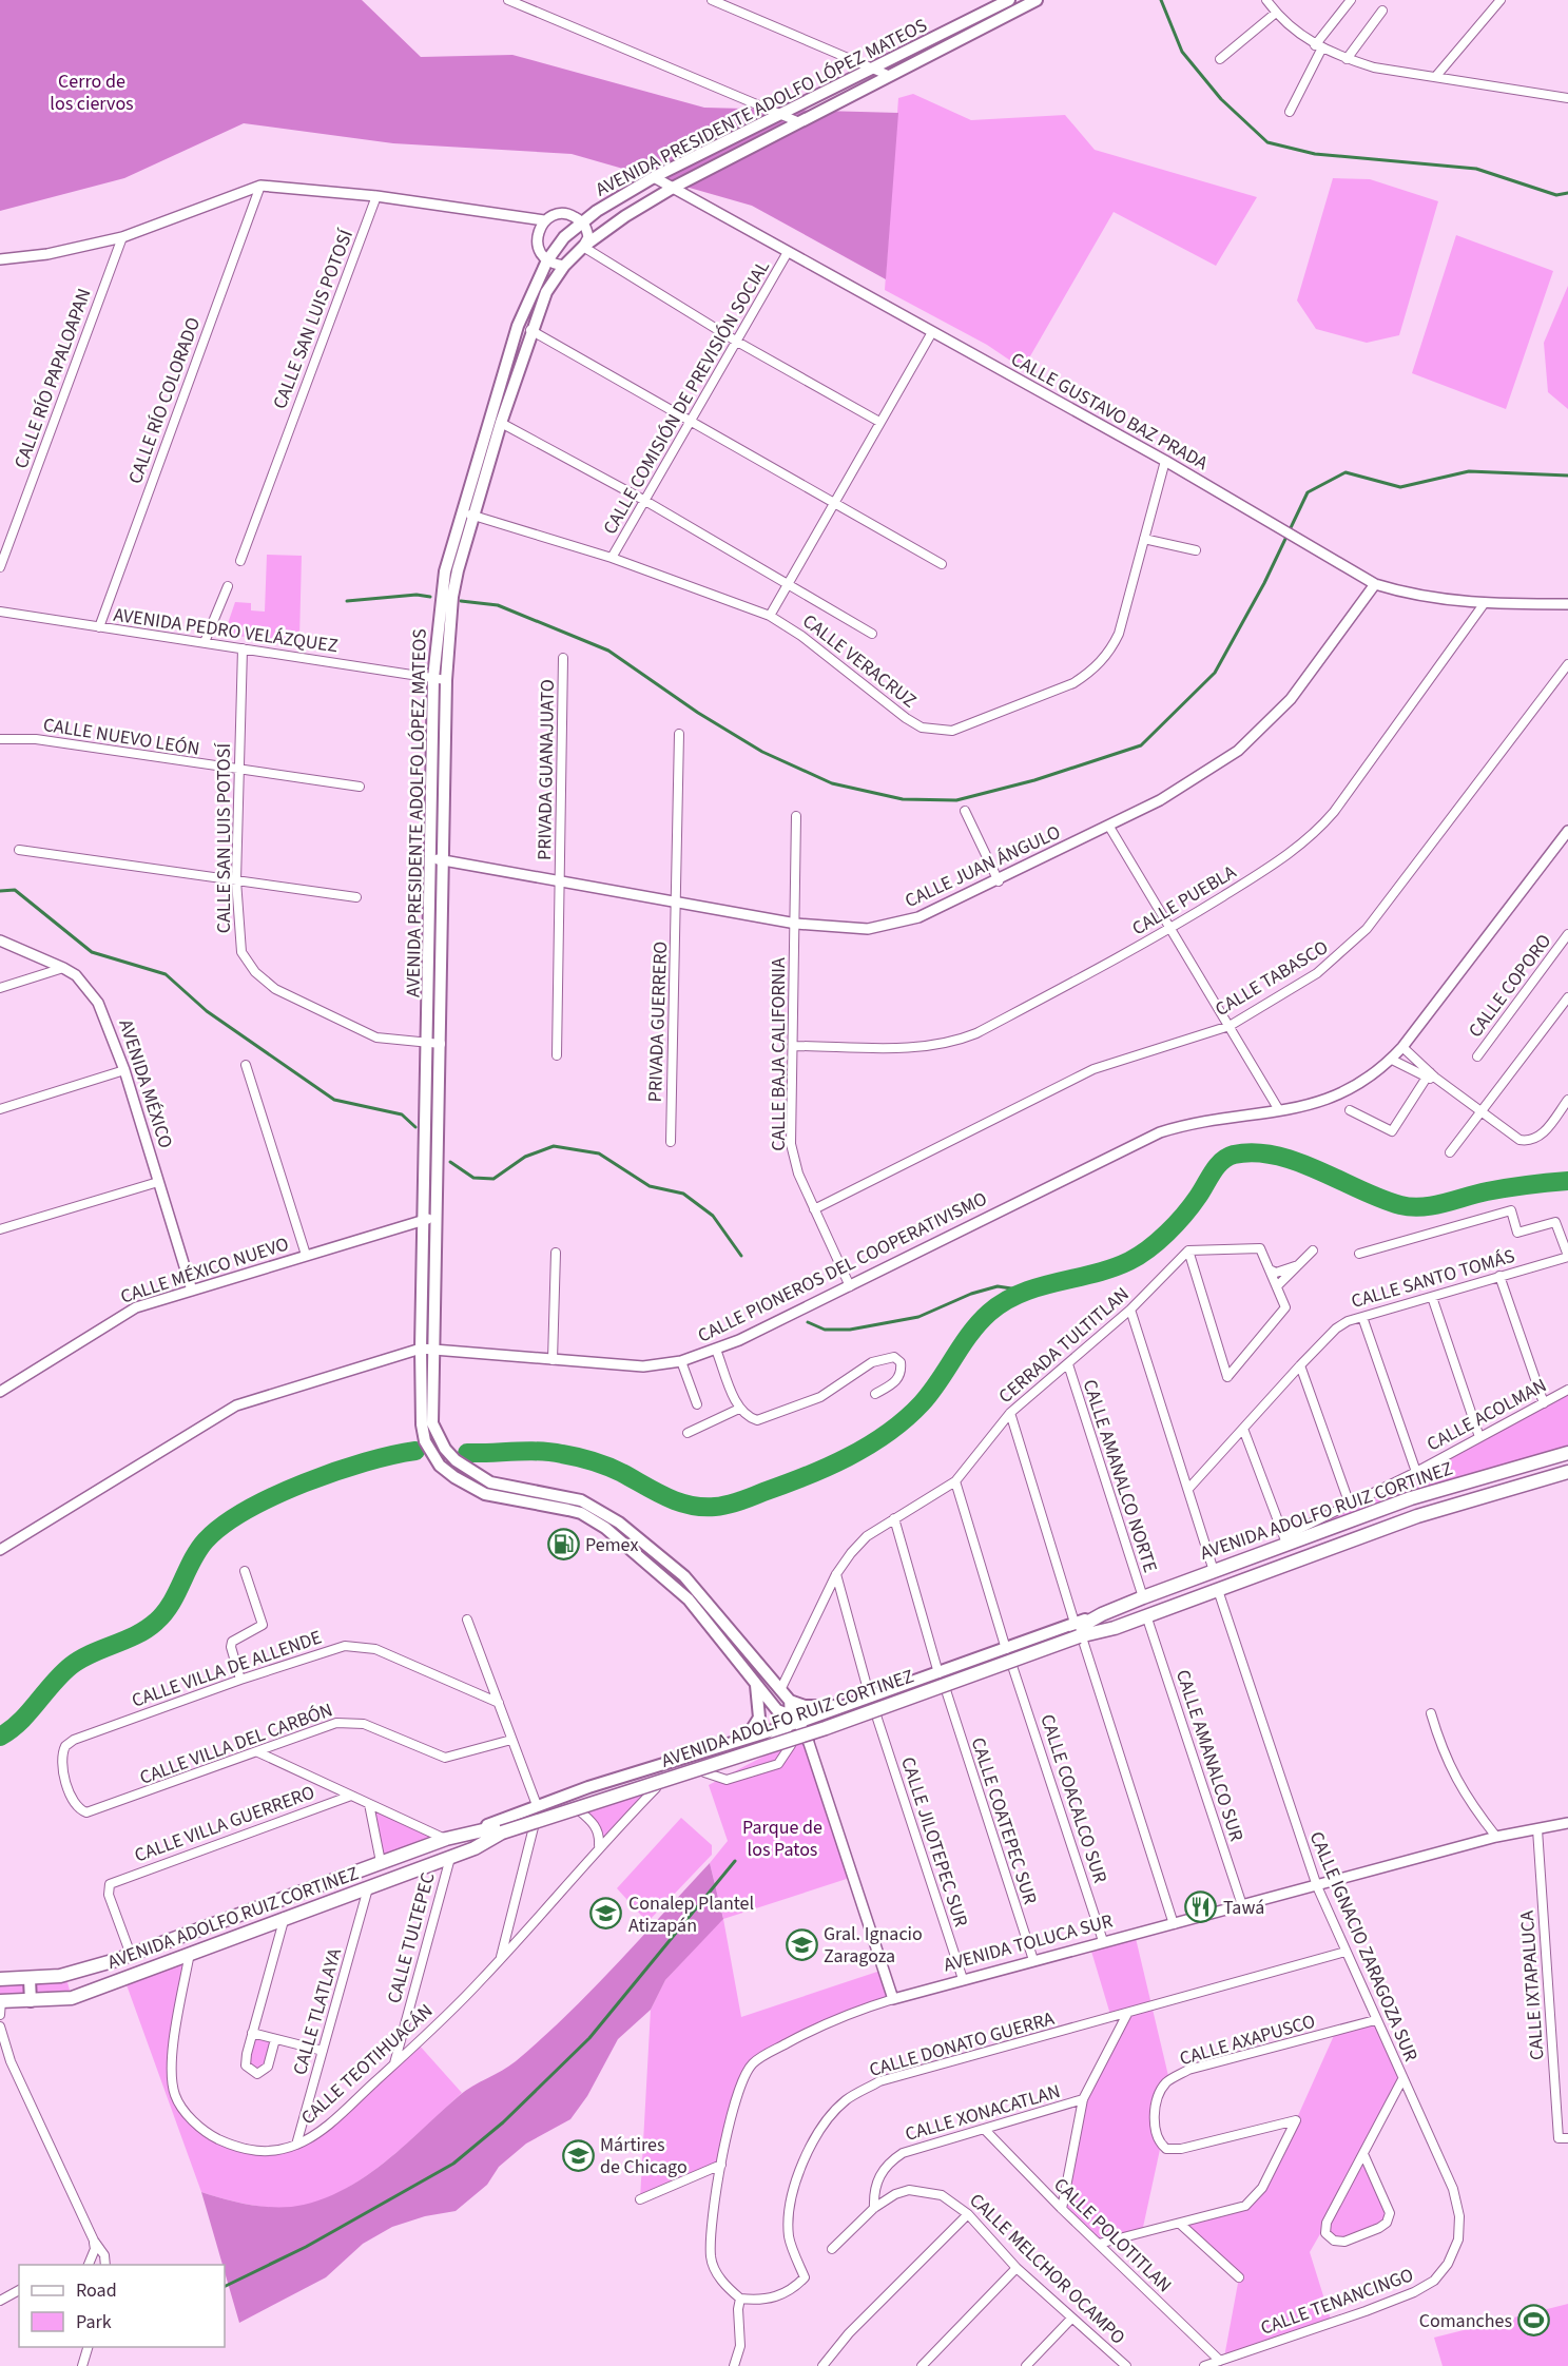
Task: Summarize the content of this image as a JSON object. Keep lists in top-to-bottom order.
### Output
{
  "streets": {
    "main road": ["AVENIDA PRESIDENTE ADOLFO LÓPEZ MATEOS", "AVENIDA ADOLFO RUIZ CORTINEZ"],
    "street": [
      "CALLE SAN LUIS POTOSÍ",
      "CALLE RÍO PAPALOAPAN",
      "CALLE COMISIÓN DE PREVISIÓN SOCIAL",
      "CALLE RÍO COLORADO",
      "CALLE GUSTAVO BAZ PRADA",
      "AVENIDA PEDRO VELÁZQUEZ",
      "CALLE VERACRUZ",
      "CALLE NUEVO LEÓN",
      "PRIVADA GUANAJUATO",
      "CALLE JUAN ÁNGULO",
      "CALLE PUEBLA",
      "CALLE TABASCO",
      "CALLE COPORO",
      "PRIVADA GUERRERO",
      "CALLE BAJA CALIFORNIA",
      "AVENIDA MÉXICO",
      "CALLE PIONEROS DEL COOPERATIVISMO",
      "CALLE MÉXICO NUEVO",
      "CALLE SANTO TOMÁS",
      "CERRADA TULTITLAN",
      "CALLE ACOLMAN",
      "CALLE AMANALCO NORTE",
      "CALLE VILLA DE ALLENDE",
      "CALLE VILLA DEL CARBÓN",
      "CALLE AMANALCO SUR",
      "CALLE COACALCO SUR",
      "CALLE COATEPEC SUR",
      "CALLE VILLA GUERRERO",
      "CALLE JILOTEPEC SUR",
      "CALLE TULTEPEC",
      "AVENIDA TOLUCA SUR",
      "CALLE IGNACIO ZARAGOZA SUR",
      "CALLE IXTAPALUCA",
      "CALLE TLATLAYA",
      "CALLE AXAPUSCO",
      "CALLE DONATO GUERRA",
      "CALLE TEOTIHUACÁN",
      "CALLE XONACATLAN",
      "CALLE POLOTITLAN",
      "CALLE MELCHOR OCAMPO",
      "CALLE TENANCINGO"
    ]
  },
  "crossings": [
    ["AVENIDA PRESIDENTE ADOLFO LÓPEZ MATEOS", "CALLE SAN LUIS POTOSÍ"],
    ["AVENIDA PRESIDENTE ADOLFO LÓPEZ MATEOS", "CALLE GUSTAVO BAZ PRADA"],
    ["AVENIDA PRESIDENTE ADOLFO LÓPEZ MATEOS", "AVENIDA PEDRO VELÁZQUEZ"],
    ["AVENIDA PRESIDENTE ADOLFO LÓPEZ MATEOS", "CALLE VERACRUZ"],
    ["AVENIDA PRESIDENTE ADOLFO LÓPEZ MATEOS", "CALLE JUAN ÁNGULO"],
    ["AVENIDA PRESIDENTE ADOLFO LÓPEZ MATEOS", "CALLE PIONEROS DEL COOPERATIVISMO"],
    ["AVENIDA PRESIDENTE ADOLFO LÓPEZ MATEOS", "CALLE MÉXICO NUEVO"],
    ["AVENIDA PRESIDENTE ADOLFO LÓPEZ MATEOS", "CERRADA TULTITLAN"],
    ["AVENIDA PRESIDENTE ADOLFO LÓPEZ MATEOS", "AVENIDA ADOLFO RUIZ CORTINEZ"],
    ["CALLE SAN LUIS POTOSÍ", "AVENIDA PEDRO VELÁZQUEZ"],
    ["CALLE SAN LUIS POTOSÍ", "CALLE NUEVO LEÓN"],
    ["CALLE COMISIÓN DE PREVISIÓN SOCIAL", "CALLE GUSTAVO BAZ PRADA"],
    ["CALLE COMISIÓN DE PREVISIÓN SOCIAL", "CALLE VERACRUZ"],
    ["CALLE RÍO COLORADO", "AVENIDA PEDRO VELÁZQUEZ"],
    ["CALLE GUSTAVO BAZ PRADA", "CALLE VERACRUZ"],
    ["CALLE GUSTAVO BAZ PRADA", "CALLE JUAN ÁNGULO"],
    ["CALLE GUSTAVO BAZ PRADA", "CALLE PUEBLA"],
    ["PRIVADA GUANAJUATO", "CALLE JUAN ÁNGULO"],
    ["CALLE JUAN ÁNGULO", "PRIVADA GUERRERO"],
    ["CALLE JUAN ÁNGULO", "CALLE BAJA CALIFORNIA"],
    ["CALLE PUEBLA", "CALLE BAJA CALIFORNIA"],
    ["CALLE TABASCO", "CALLE BAJA CALIFORNIA"],
    ["CALLE BAJA CALIFORNIA", "CALLE PIONEROS DEL COOPERATIVISMO"],
    ["AVENIDA MÉXICO", "CALLE MÉXICO NUEVO"],
    ["CERRADA TULTITLAN", "CALLE AMANALCO NORTE"],
    ["CALLE ACOLMAN", "AVENIDA ADOLFO RUIZ CORTINEZ"],
    ["CALLE AMANALCO NORTE", "AVENIDA ADOLFO RUIZ CORTINEZ"],
    ["AVENIDA ADOLFO RUIZ CORTINEZ", "CALLE AMANALCO SUR"],
    ["AVENIDA ADOLFO RUIZ CORTINEZ", "CALLE COACALCO SUR"],
    ["AVENIDA ADOLFO RUIZ CORTINEZ", "CALLE COATEPEC SUR"],
    ["AVENIDA ADOLFO RUIZ CORTINEZ", "CALLE VILLA GUERRERO"],
    ["AVENIDA ADOLFO RUIZ CORTINEZ", "CALLE JILOTEPEC SUR"],
    ["AVENIDA ADOLFO RUIZ CORTINEZ", "CALLE TULTEPEC"],
    ["AVENIDA ADOLFO RUIZ CORTINEZ", "CALLE IGNACIO ZARAGOZA SUR"],
    ["AVENIDA ADOLFO RUIZ CORTINEZ", "CALLE TLATLAYA"],
    ["AVENIDA ADOLFO RUIZ CORTINEZ", "CALLE TEOTIHUACÁN"],
    ["CALLE VILLA DE ALLENDE", "CALLE VILLA DEL CARBÓN"],
    ["CALLE AMANALCO SUR", "AVENIDA TOLUCA SUR"],
    ["CALLE COACALCO SUR", "AVENIDA TOLUCA SUR"],
    ["CALLE COATEPEC SUR", "AVENIDA TOLUCA SUR"],
    ["CALLE JILOTEPEC SUR", "AVENIDA TOLUCA SUR"],
    ["CALLE TULTEPEC", "CALLE TEOTIHUACÁN"],
    ["AVENIDA TOLUCA SUR", "CALLE IGNACIO ZARAGOZA SUR"],
    ["AVENIDA TOLUCA SUR", "CALLE IXTAPALUCA"],
    ["AVENIDA TOLUCA SUR", "CALLE DONATO GUERRA"],
    ["CALLE IGNACIO ZARAGOZA SUR", "CALLE AXAPUSCO"],
    ["CALLE IGNACIO ZARAGOZA SUR", "CALLE DONATO GUERRA"],
    ["CALLE IGNACIO ZARAGOZA SUR", "CALLE TENANCINGO"],
    ["CALLE TLATLAYA", "CALLE TEOTIHUACÁN"],
    ["CALLE AXAPUSCO", "CALLE POLOTITLAN"],
    ["CALLE XONACATLAN", "CALLE POLOTITLAN"],
    ["CALLE XONACATLAN", "CALLE MELCHOR OCAMPO"],
    ["CALLE POLOTITLAN", "CALLE TENANCINGO"]
  ],
  "parks": ["Cerro de los ciervos", "Parque de los Patos"],
  "places": {
    "fuel station": ["Pemex"],
    "restaurant": ["Tawá"],
    "school or university": ["Conalep Plantel Atizapán", "Gral. Ignacio Zaragoza", "Mártires de Chicago"],
    "sports": ["Comanches"]
  },
  "legend": ["Road", "Park"]
}
